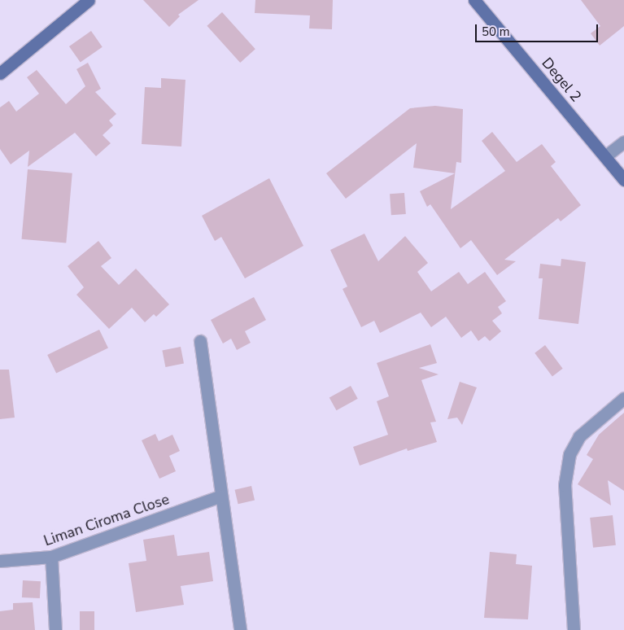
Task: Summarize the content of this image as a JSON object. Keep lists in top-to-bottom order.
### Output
{
  "streets": {
    "street": ["Degel 2", "Liman Ciroma Close"]
  },
  "scale_bar": "50 m"
}
